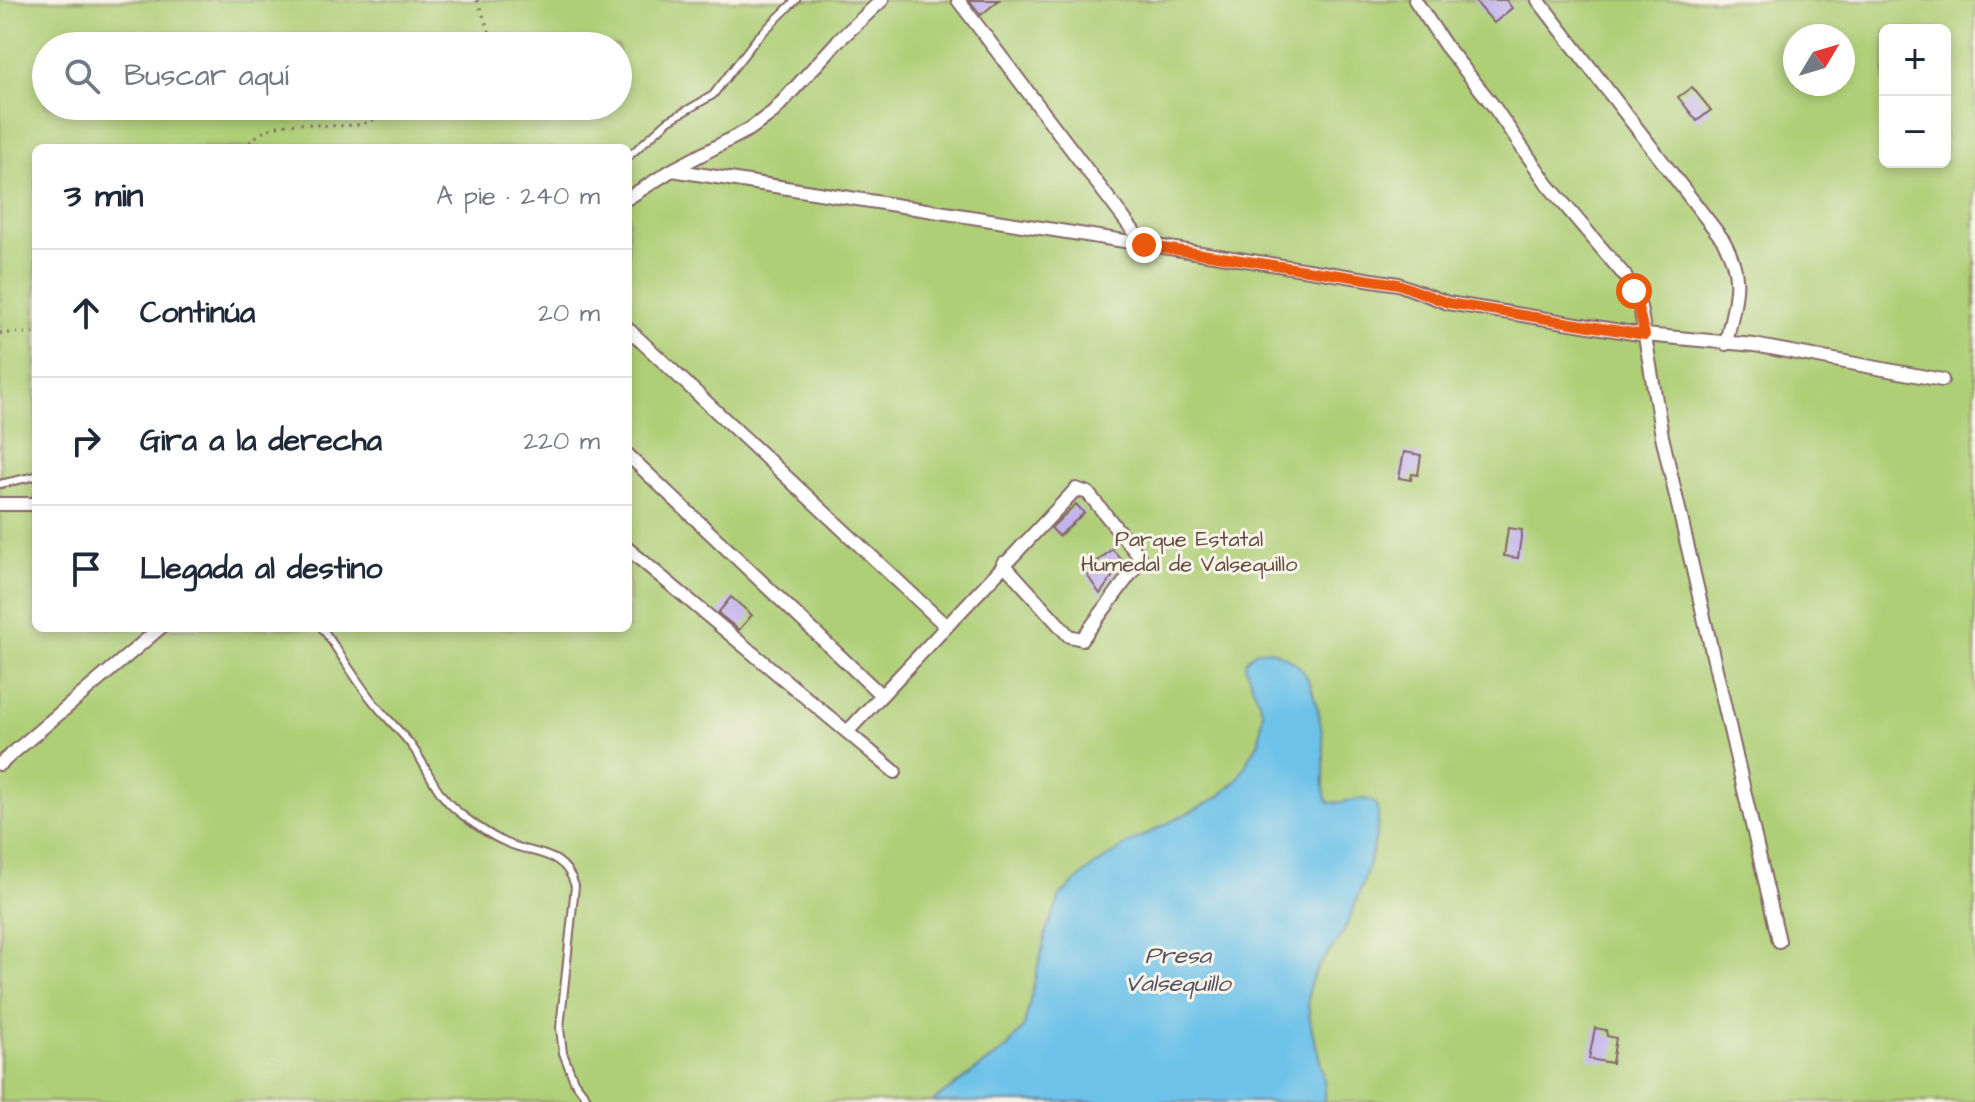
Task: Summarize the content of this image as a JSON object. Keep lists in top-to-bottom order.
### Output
{
  "water": ["Presa Valsequillo"],
  "parks": ["Parque Estatal Humedal de Valsequillo"],
  "north": "top right",
  "page": {
    "map_buttons": ["+", "−"],
    "search": "Buscar aquí",
    "heading": ["3 min", "A pie · 240 m"],
    "list": [
      ["Continúa", "20 m"],
      ["Gira a la derecha", "220 m"],
      "Llegada al destino"
    ]
  }
}
